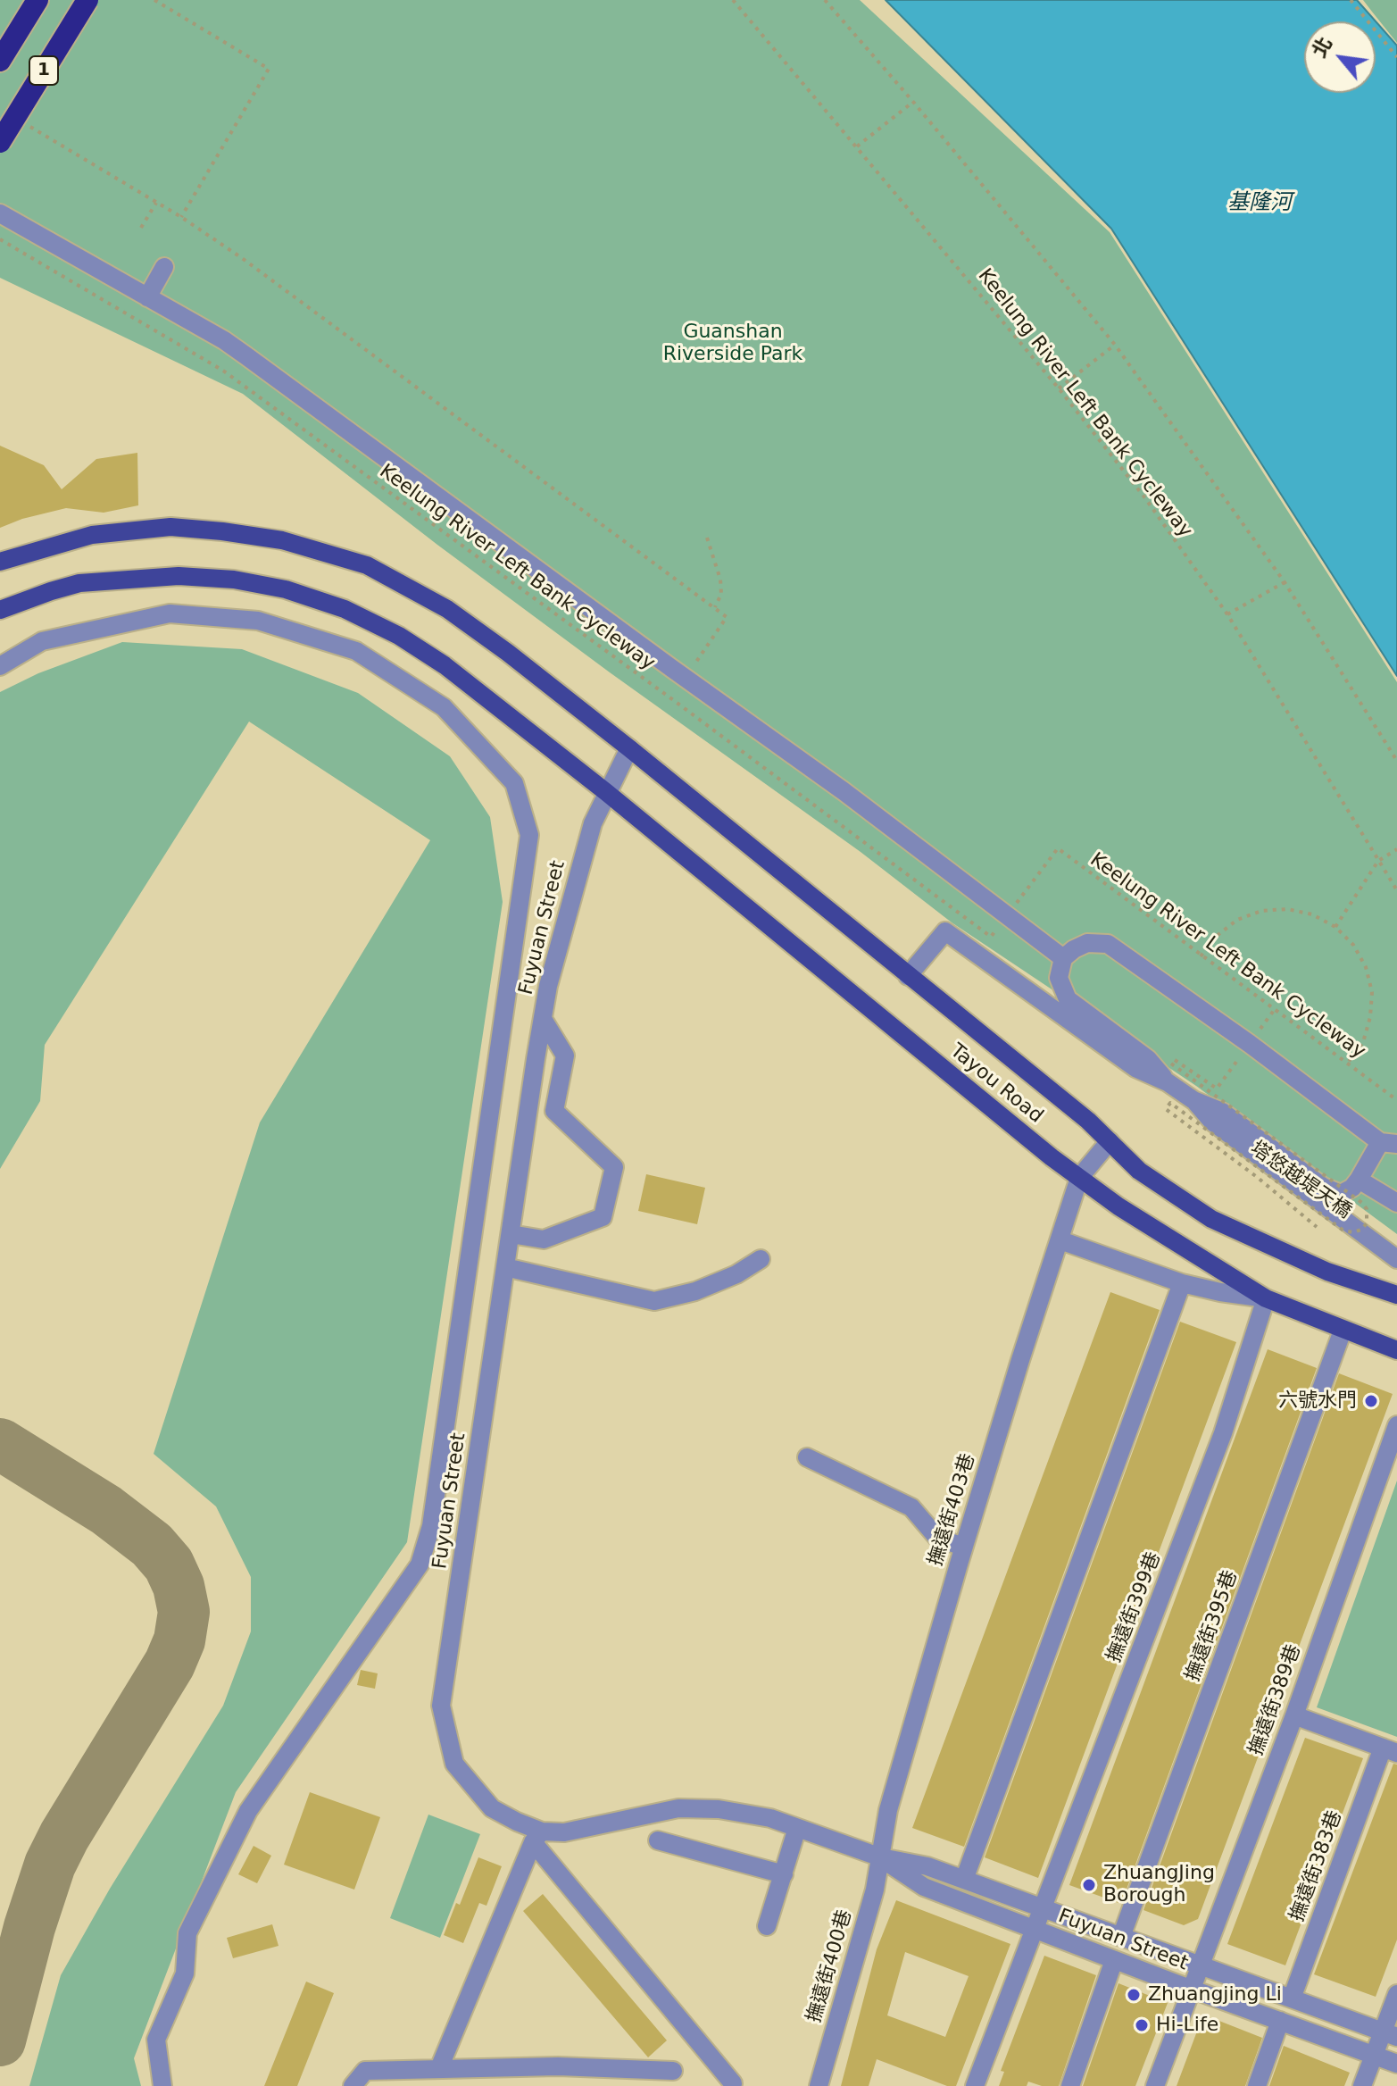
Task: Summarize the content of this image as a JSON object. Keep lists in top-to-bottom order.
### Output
{
  "streets": {
    "highway": ["1"],
    "main road": ["Tayou Road"],
    "street": [
      "Fuyuan Street",
      "撫遠街403巷",
      "撫遠街399巷",
      "撫遠街395巷",
      "撫遠街389巷",
      "撫遠街383巷",
      "撫遠街400巷"
    ],
    "path": ["Keelung River Left Bank Cycleway", "塔悠越堤天橋"]
  },
  "crossings": [
    ["Fuyuan Street", "Tayou Road"],
    ["Fuyuan Street", "撫遠街403巷"],
    ["Fuyuan Street", "撫遠街399巷"],
    ["Fuyuan Street", "撫遠街395巷"],
    ["Fuyuan Street", "撫遠街389巷"],
    ["Fuyuan Street", "撫遠街383巷"],
    ["Fuyuan Street", "撫遠街400巷"],
    ["Tayou Road", "撫遠街403巷"],
    ["Tayou Road", "撫遠街399巷"],
    ["Tayou Road", "撫遠街395巷"],
    ["撫遠街403巷", "撫遠街400巷"]
  ],
  "water": ["基隆河"],
  "parks": ["Guanshan Riverside Park"],
  "places": [
    "六號水門",
    "ZhuangJing Borough",
    "Zhuangjing Li",
    "Hi-Life"
  ],
  "north": "top left"
}
